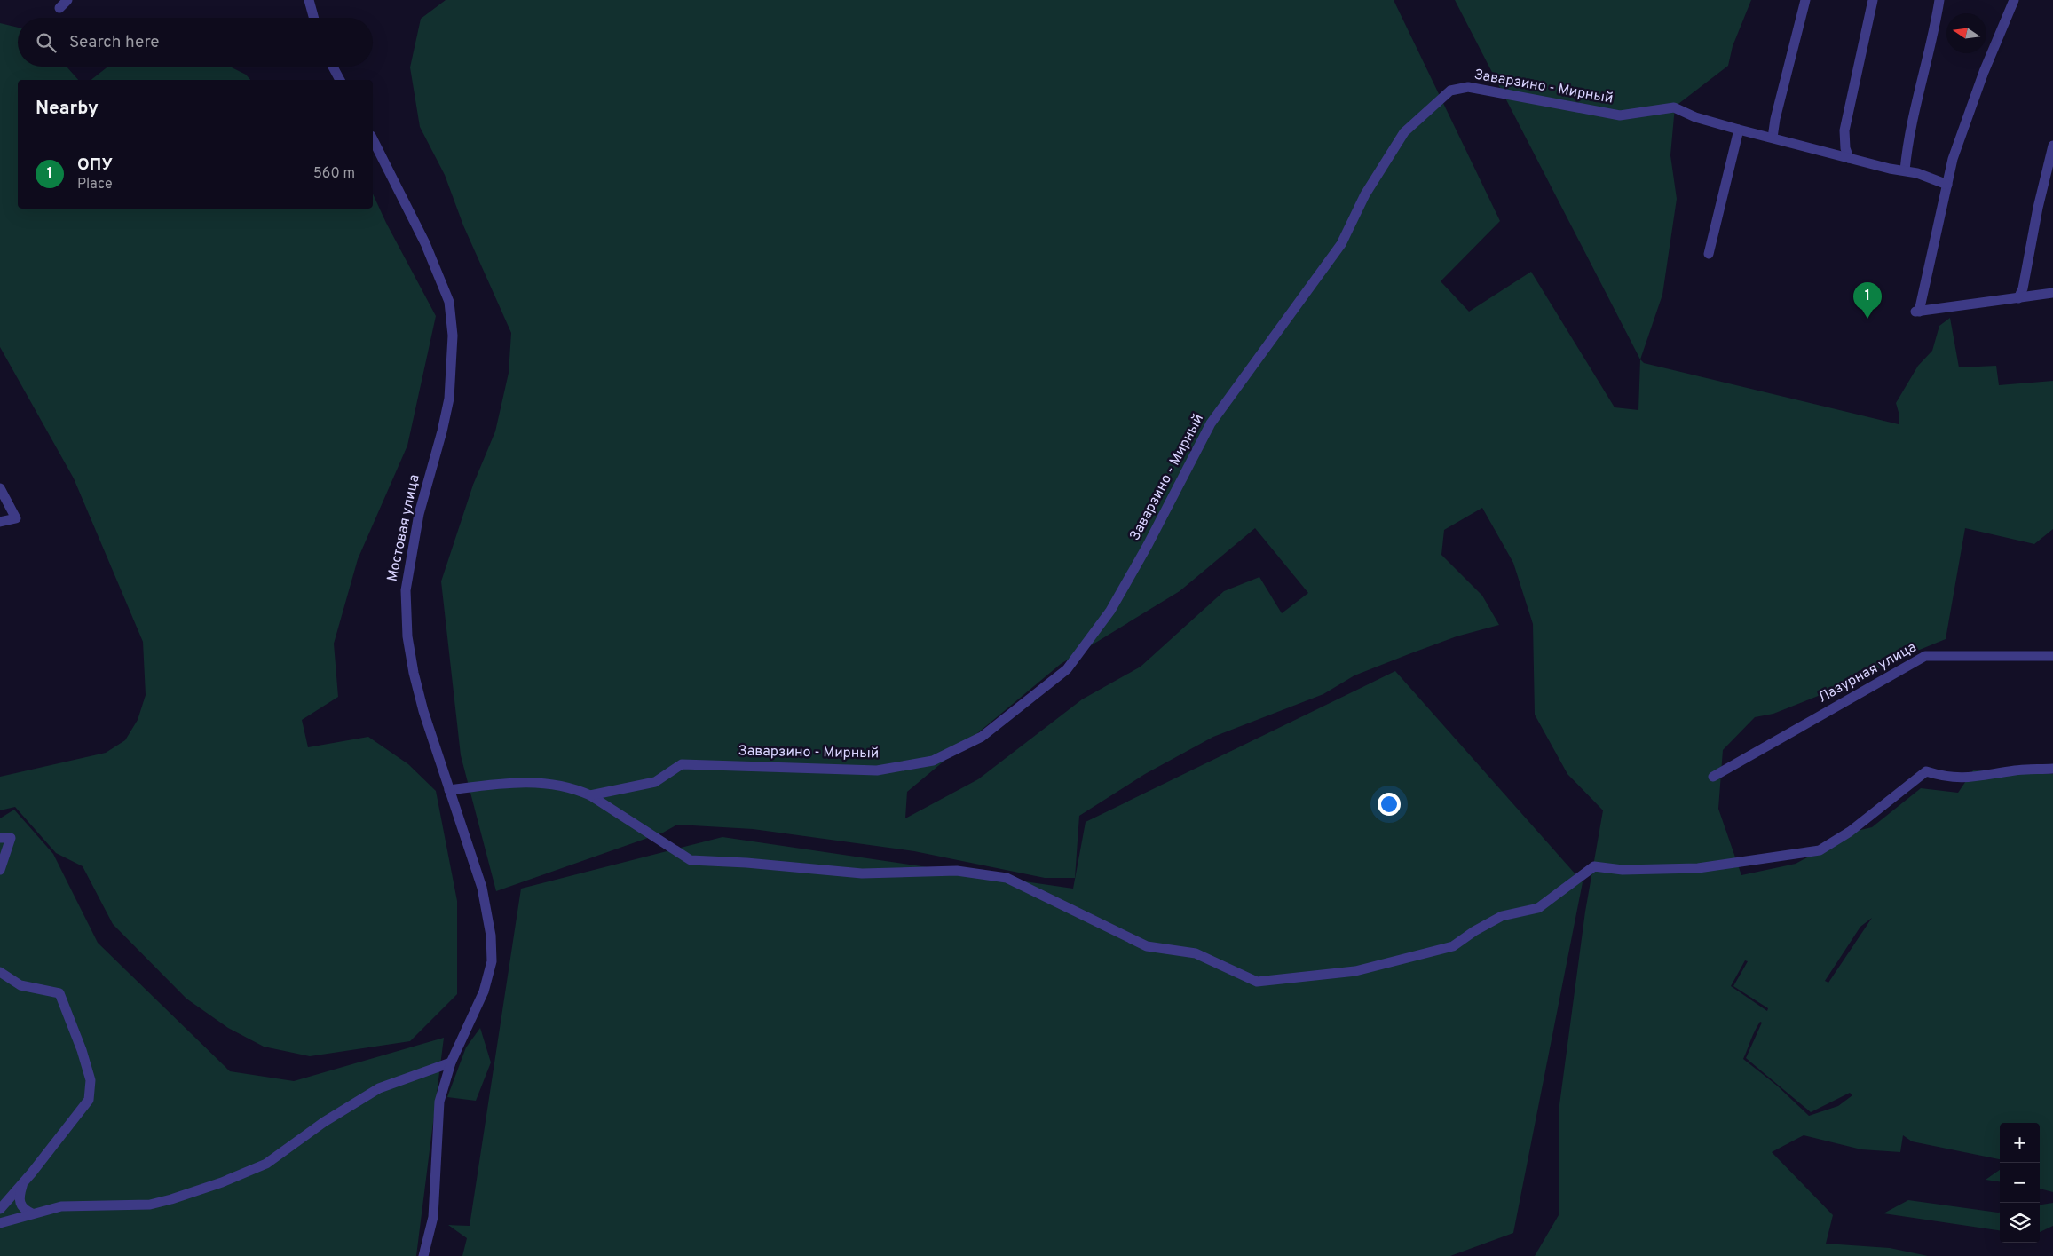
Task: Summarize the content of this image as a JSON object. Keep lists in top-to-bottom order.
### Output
{
  "streets": {
    "street": ["Заварзино - Мирный", "Мостовая улица", "Лазурная улица"]
  },
  "north": "left",
  "page": {
    "search": "Search here",
    "heading": "Nearby",
    "list": [
      {
        "mark": "1",
        "name": "ОПУ",
        "note": "Place",
        "value": "560 m"
      }
    ],
    "pins": "1",
    "map_buttons": ["+", "−"]
  }
}
